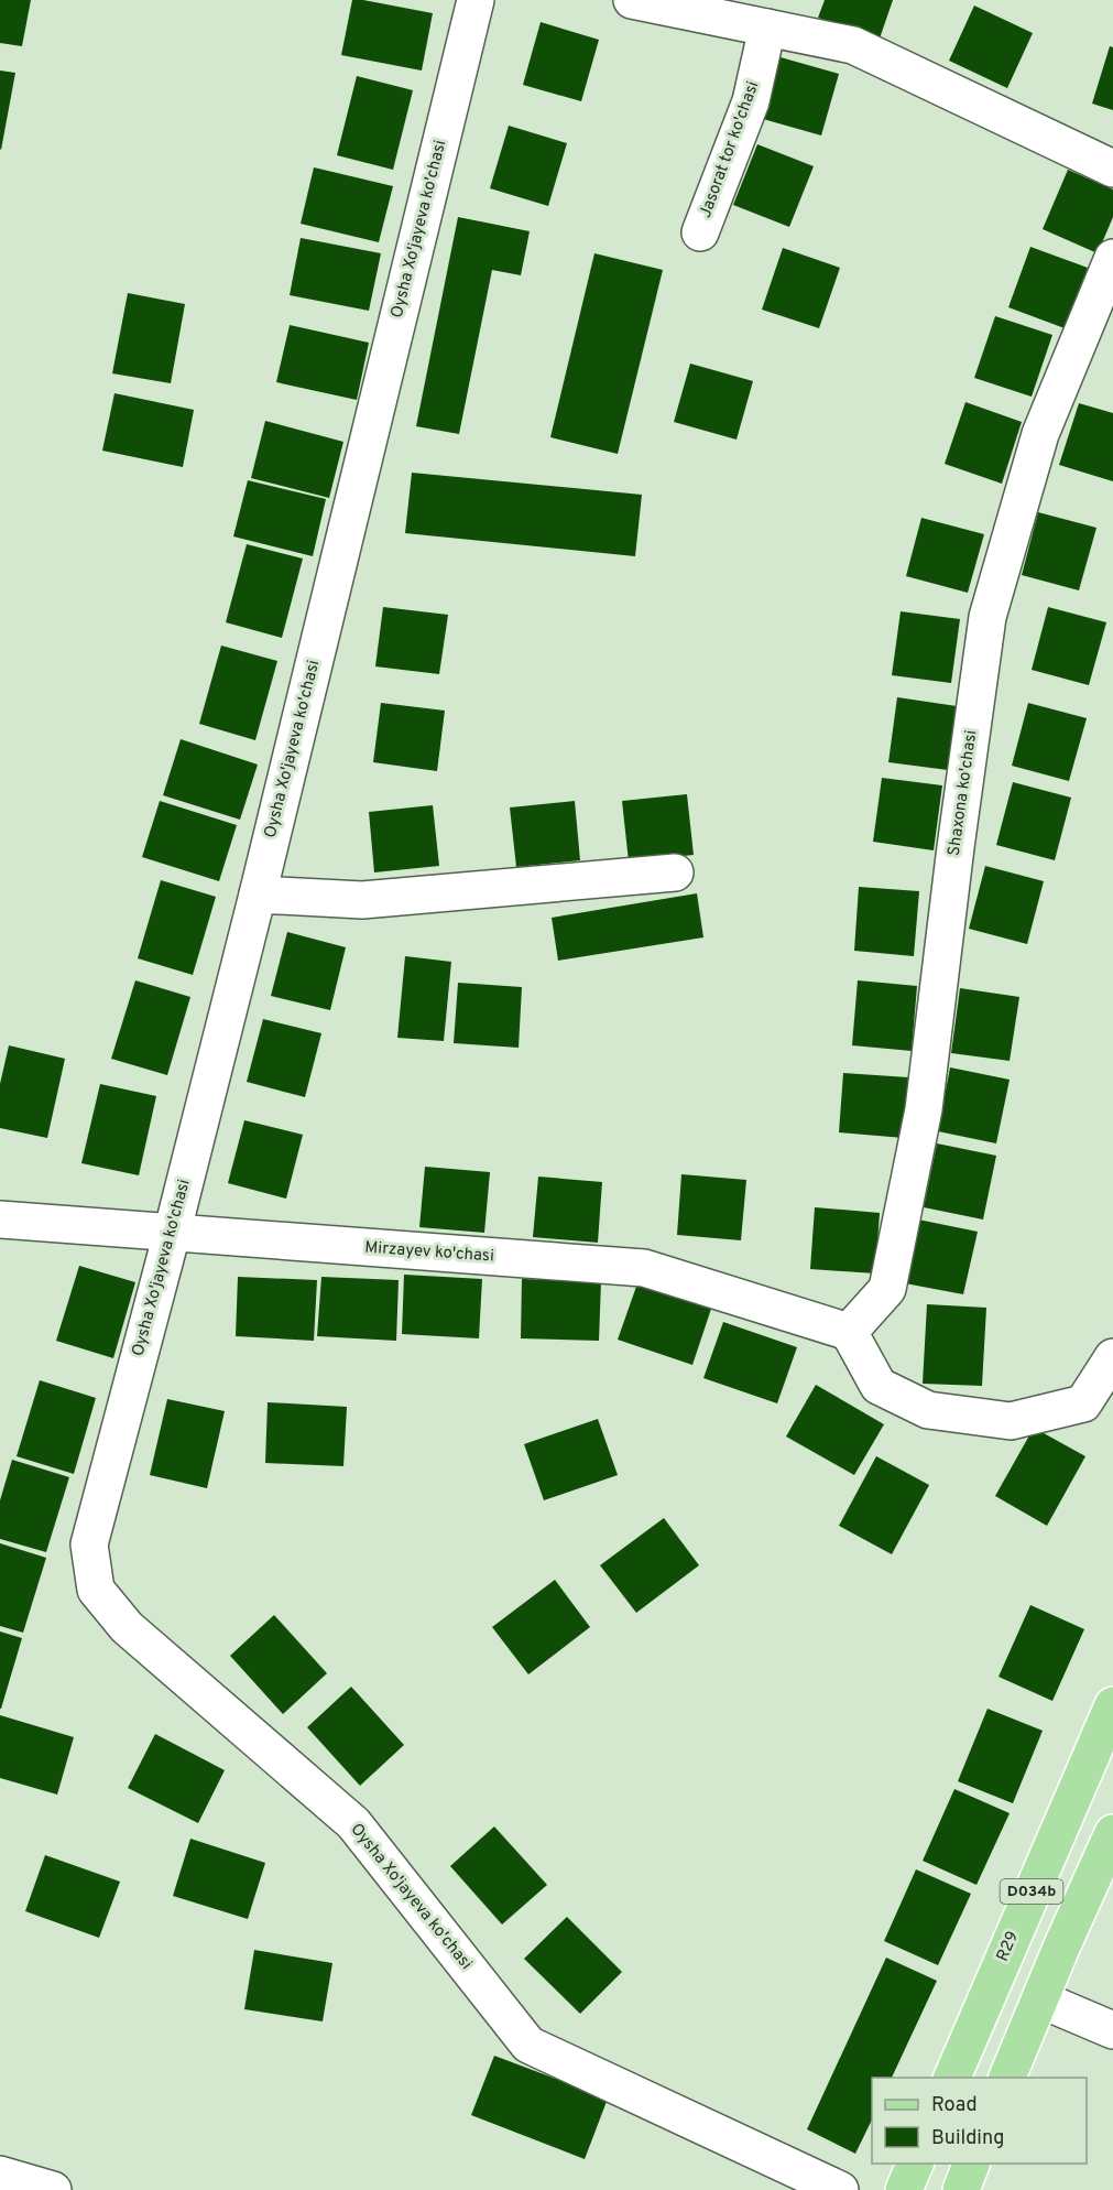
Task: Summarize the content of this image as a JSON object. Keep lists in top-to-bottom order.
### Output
{
  "streets": {
    "main road": ["D034b", "R29"],
    "street": [
      "Jasorat tor ko'chasi",
      "Oysha Xo'jayeva ko'chasi",
      "Shaxona ko'chasi",
      "Mirzayev ko'chasi"
    ]
  },
  "crossings": [
    ["Oysha Xo'jayeva ko'chasi", "Mirzayev ko'chasi"],
    ["Shaxona ko'chasi", "Mirzayev ko'chasi"]
  ],
  "legend": ["Road", "Building"]
}
